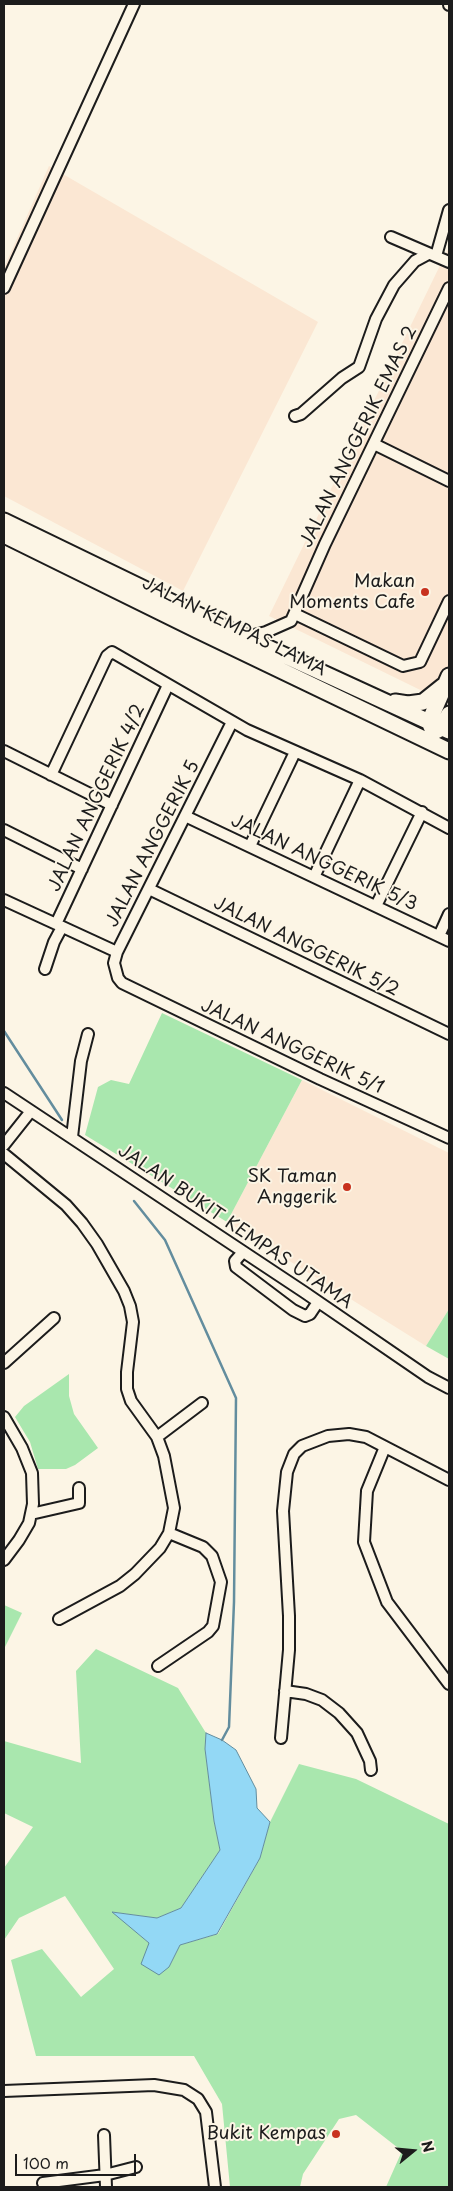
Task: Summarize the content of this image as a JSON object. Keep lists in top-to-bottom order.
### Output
{
  "streets": {
    "main road": ["JALAN KEMPAS LAMA"],
    "street": [
      "JALAN ANGGERIK EMAS 2",
      "JALAN ANGGERIK 4/2",
      "JALAN ANGGERIK 5",
      "JALAN ANGGERIK 5/3",
      "JALAN ANGGERIK 5/2",
      "JALAN ANGGERIK 5/1",
      "JALAN BUKIT KEMPAS UTAMA"
    ]
  },
  "crossings": [
    ["JALAN ANGGERIK 5", "JALAN ANGGERIK 5/3"],
    ["JALAN ANGGERIK 5", "JALAN ANGGERIK 5/2"],
    ["JALAN ANGGERIK 5", "JALAN ANGGERIK 5/1"]
  ],
  "places": ["Makan Moments Cafe", "SK Taman Anggerik", "Bukit Kempas"],
  "scale_bar": "100 m",
  "north": "right"
}
